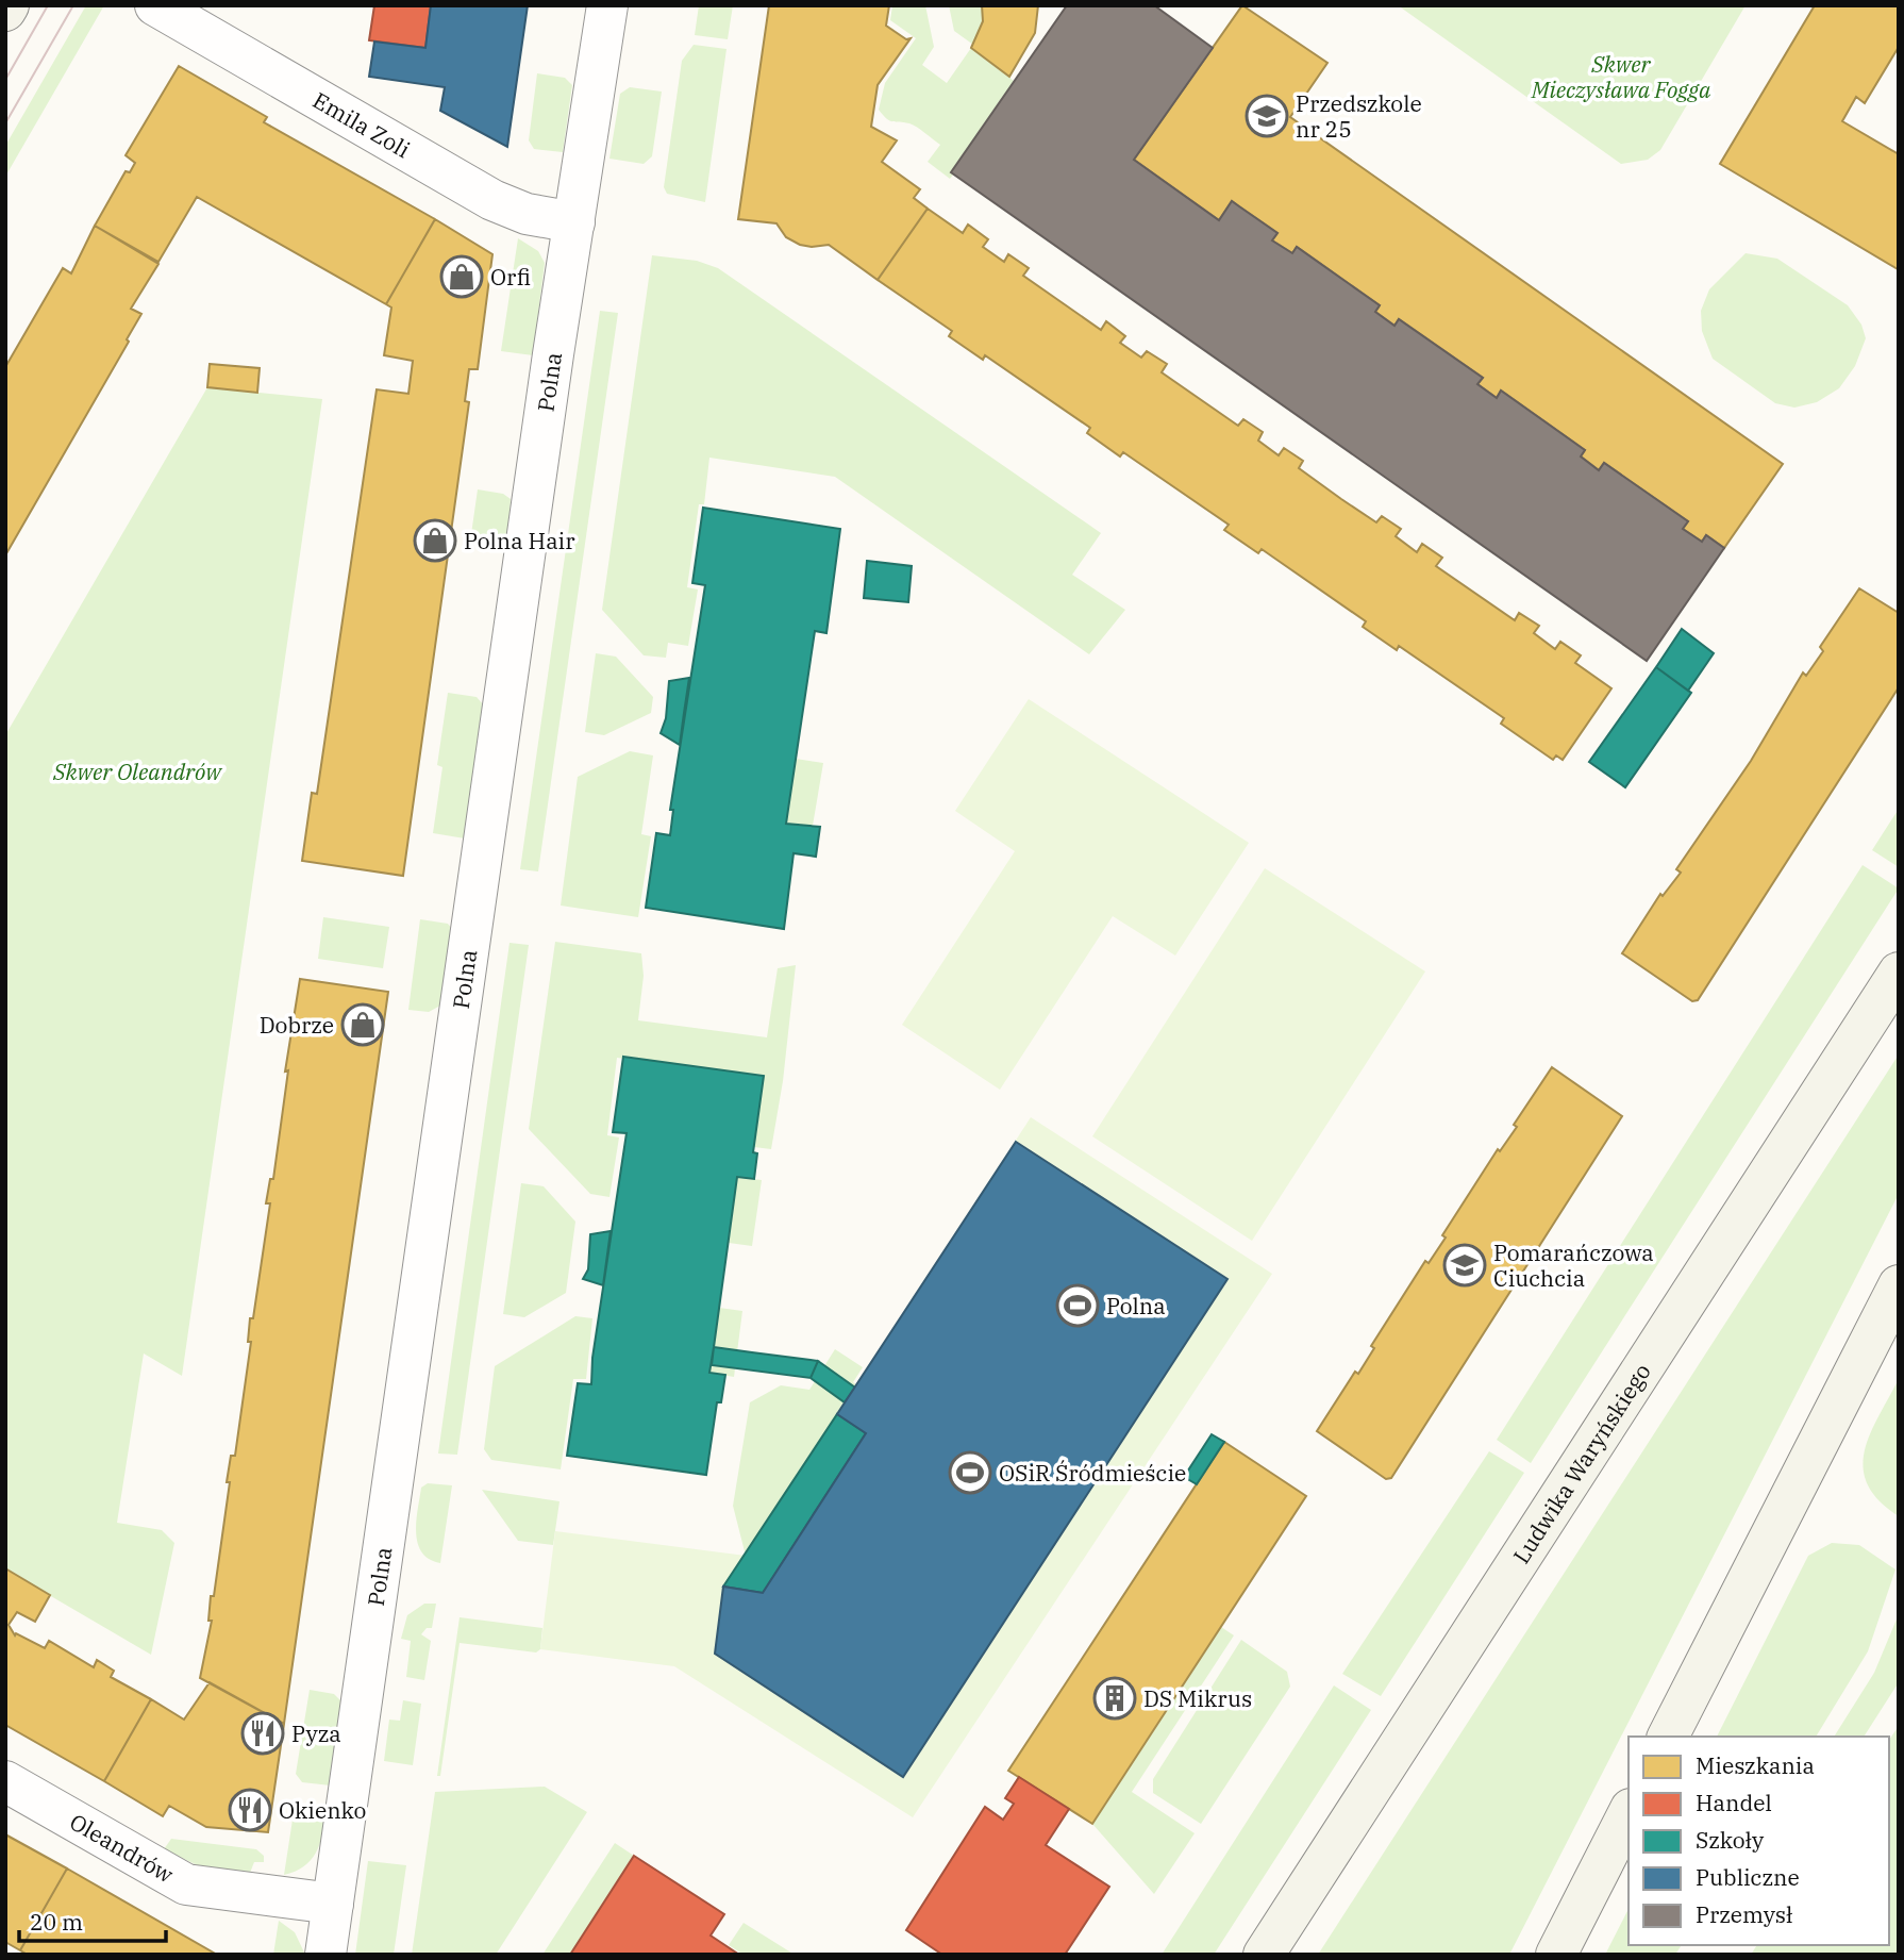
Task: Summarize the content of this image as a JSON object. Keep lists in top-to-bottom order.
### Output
{
  "streets": {
    "main road": ["Ludwika Waryńskiego"],
    "street": ["Emila Zoli", "Polna", "Oleandrów"]
  },
  "crossings": [
    ["Emila Zoli", "Polna"],
    ["Polna", "Oleandrów"]
  ],
  "parks": ["Skwer Mieczysława Fogga", "Skwer Oleandrów"],
  "places": {
    "school or university": ["Przedszkole nr 25", "Pomarańczowa Ciuchcia"],
    "shop": ["Orfi", "Polna Hair", "Dobrze"],
    "sports": ["Polna", "OSiR Śródmieście"],
    "building": ["DS Mikrus"],
    "restaurant": ["Pyza", "Okienko"]
  },
  "legend": [
    "Mieszkania",
    "Handel",
    "Szkoły",
    "Publiczne",
    "Przemysł"
  ],
  "scale_bar": "20 m"
}
